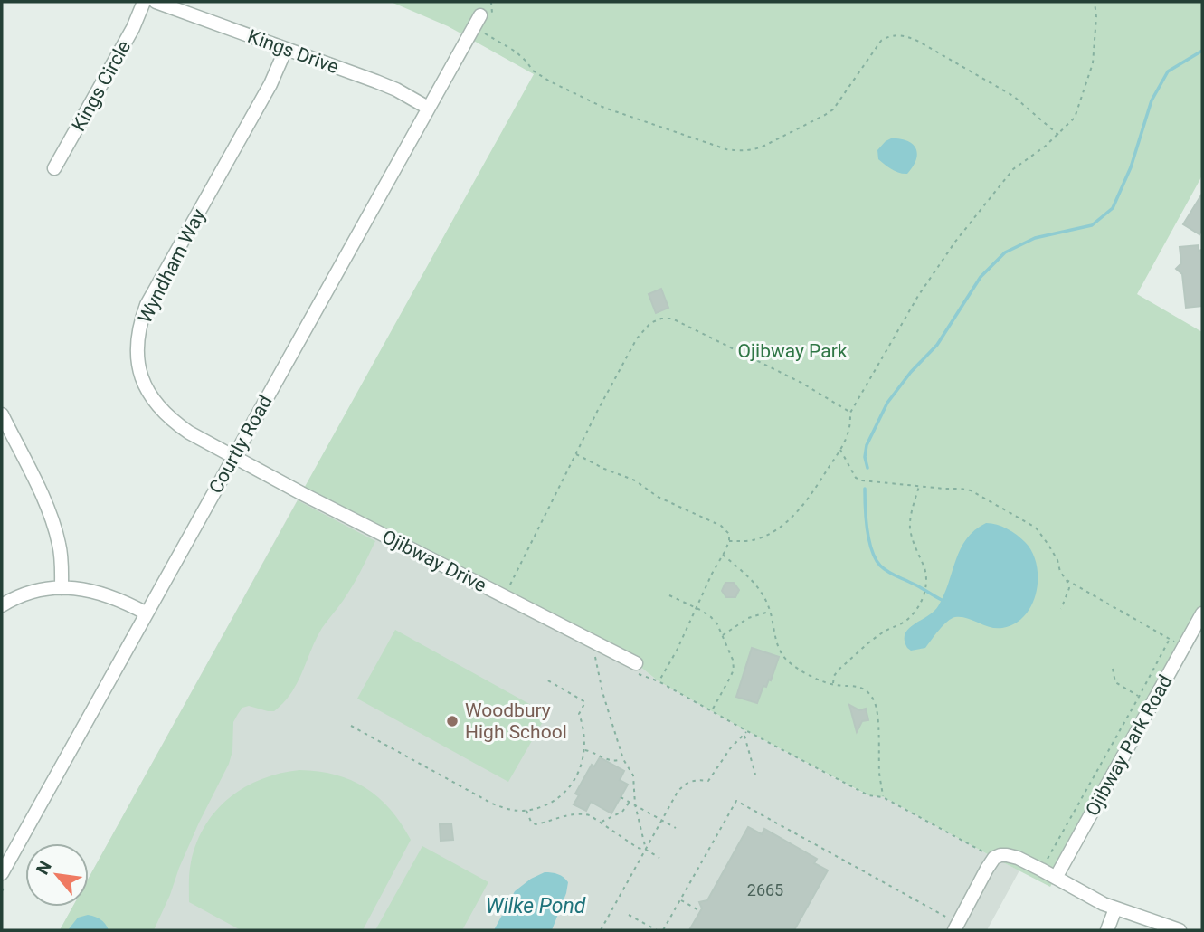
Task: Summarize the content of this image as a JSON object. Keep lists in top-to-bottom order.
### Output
{
  "streets": {
    "street": [
      "Kings Drive",
      "Kings Circle",
      "Wyndham Way",
      "Courtly Road",
      "Ojibway Drive",
      "Ojibway Park Road"
    ]
  },
  "crossings": [
    ["Kings Drive", "Wyndham Way"],
    ["Kings Drive", "Courtly Road"],
    ["Wyndham Way", "Courtly Road"],
    ["Wyndham Way", "Ojibway Drive"],
    ["Courtly Road", "Ojibway Drive"]
  ],
  "water": ["Wilke Pond"],
  "parks": ["Ojibway Park"],
  "places": ["Woodbury High School"],
  "house_numbers": ["2665"],
  "north": "top left"
}
